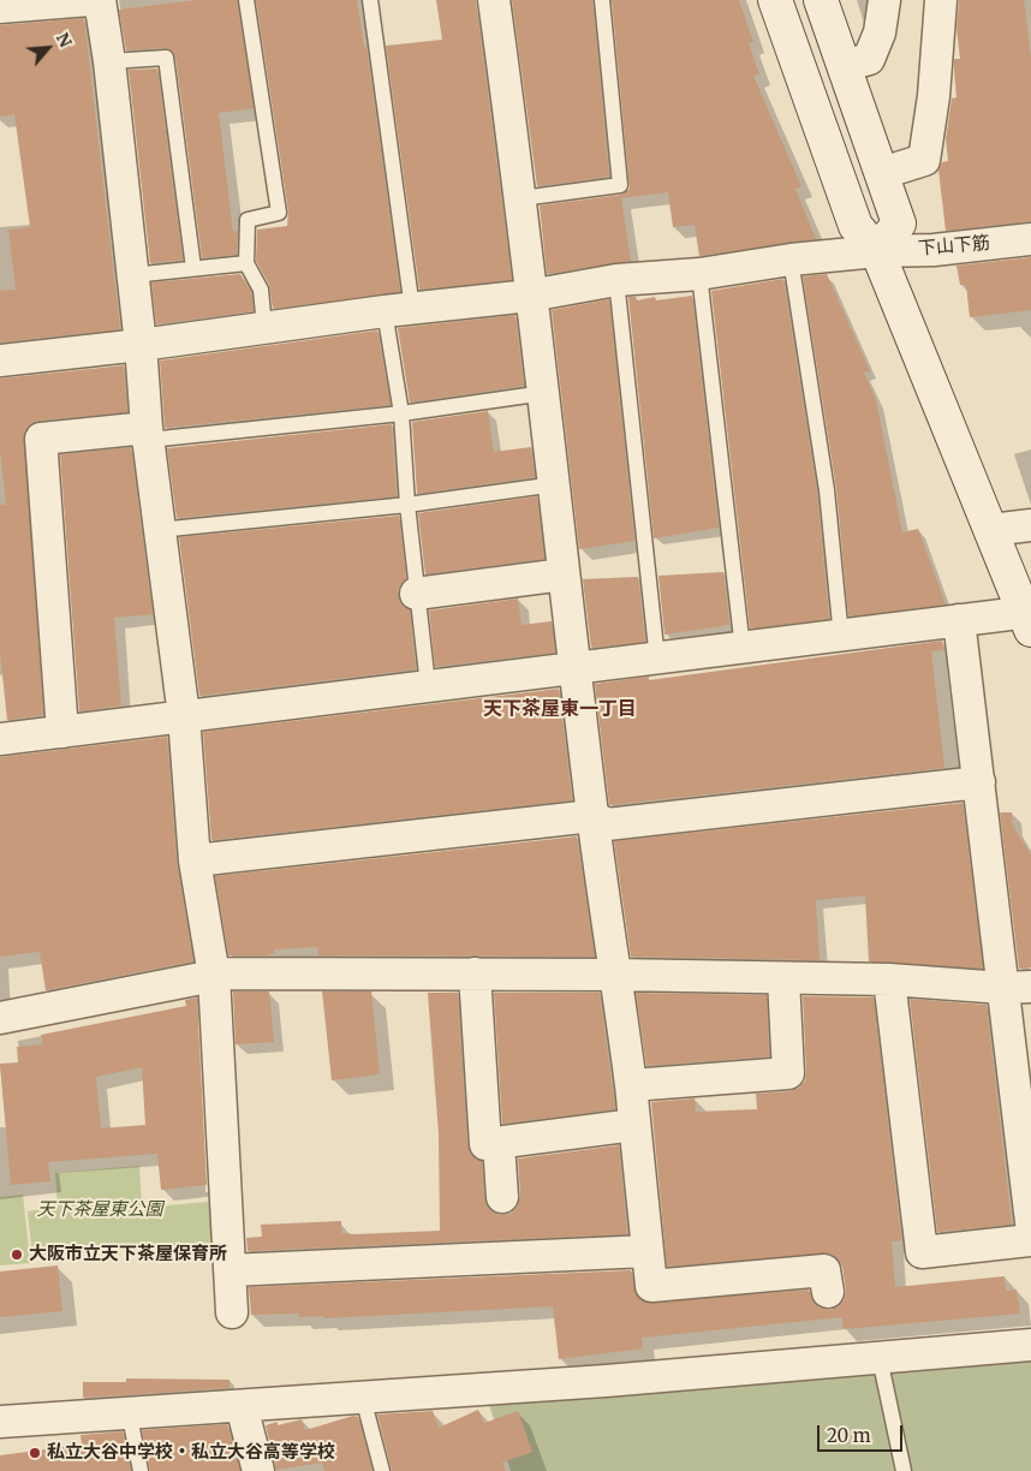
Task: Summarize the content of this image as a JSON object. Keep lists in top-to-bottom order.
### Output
{
  "streets": {
    "street": ["下山下筋"]
  },
  "districts": ["天下茶屋東一丁目"],
  "parks": ["天下茶屋東公園"],
  "places": ["大阪市立天下茶屋保育所", "私立大谷中学校・私立大谷高等学校"],
  "scale_bar": "20 m",
  "north": "top right"
}
